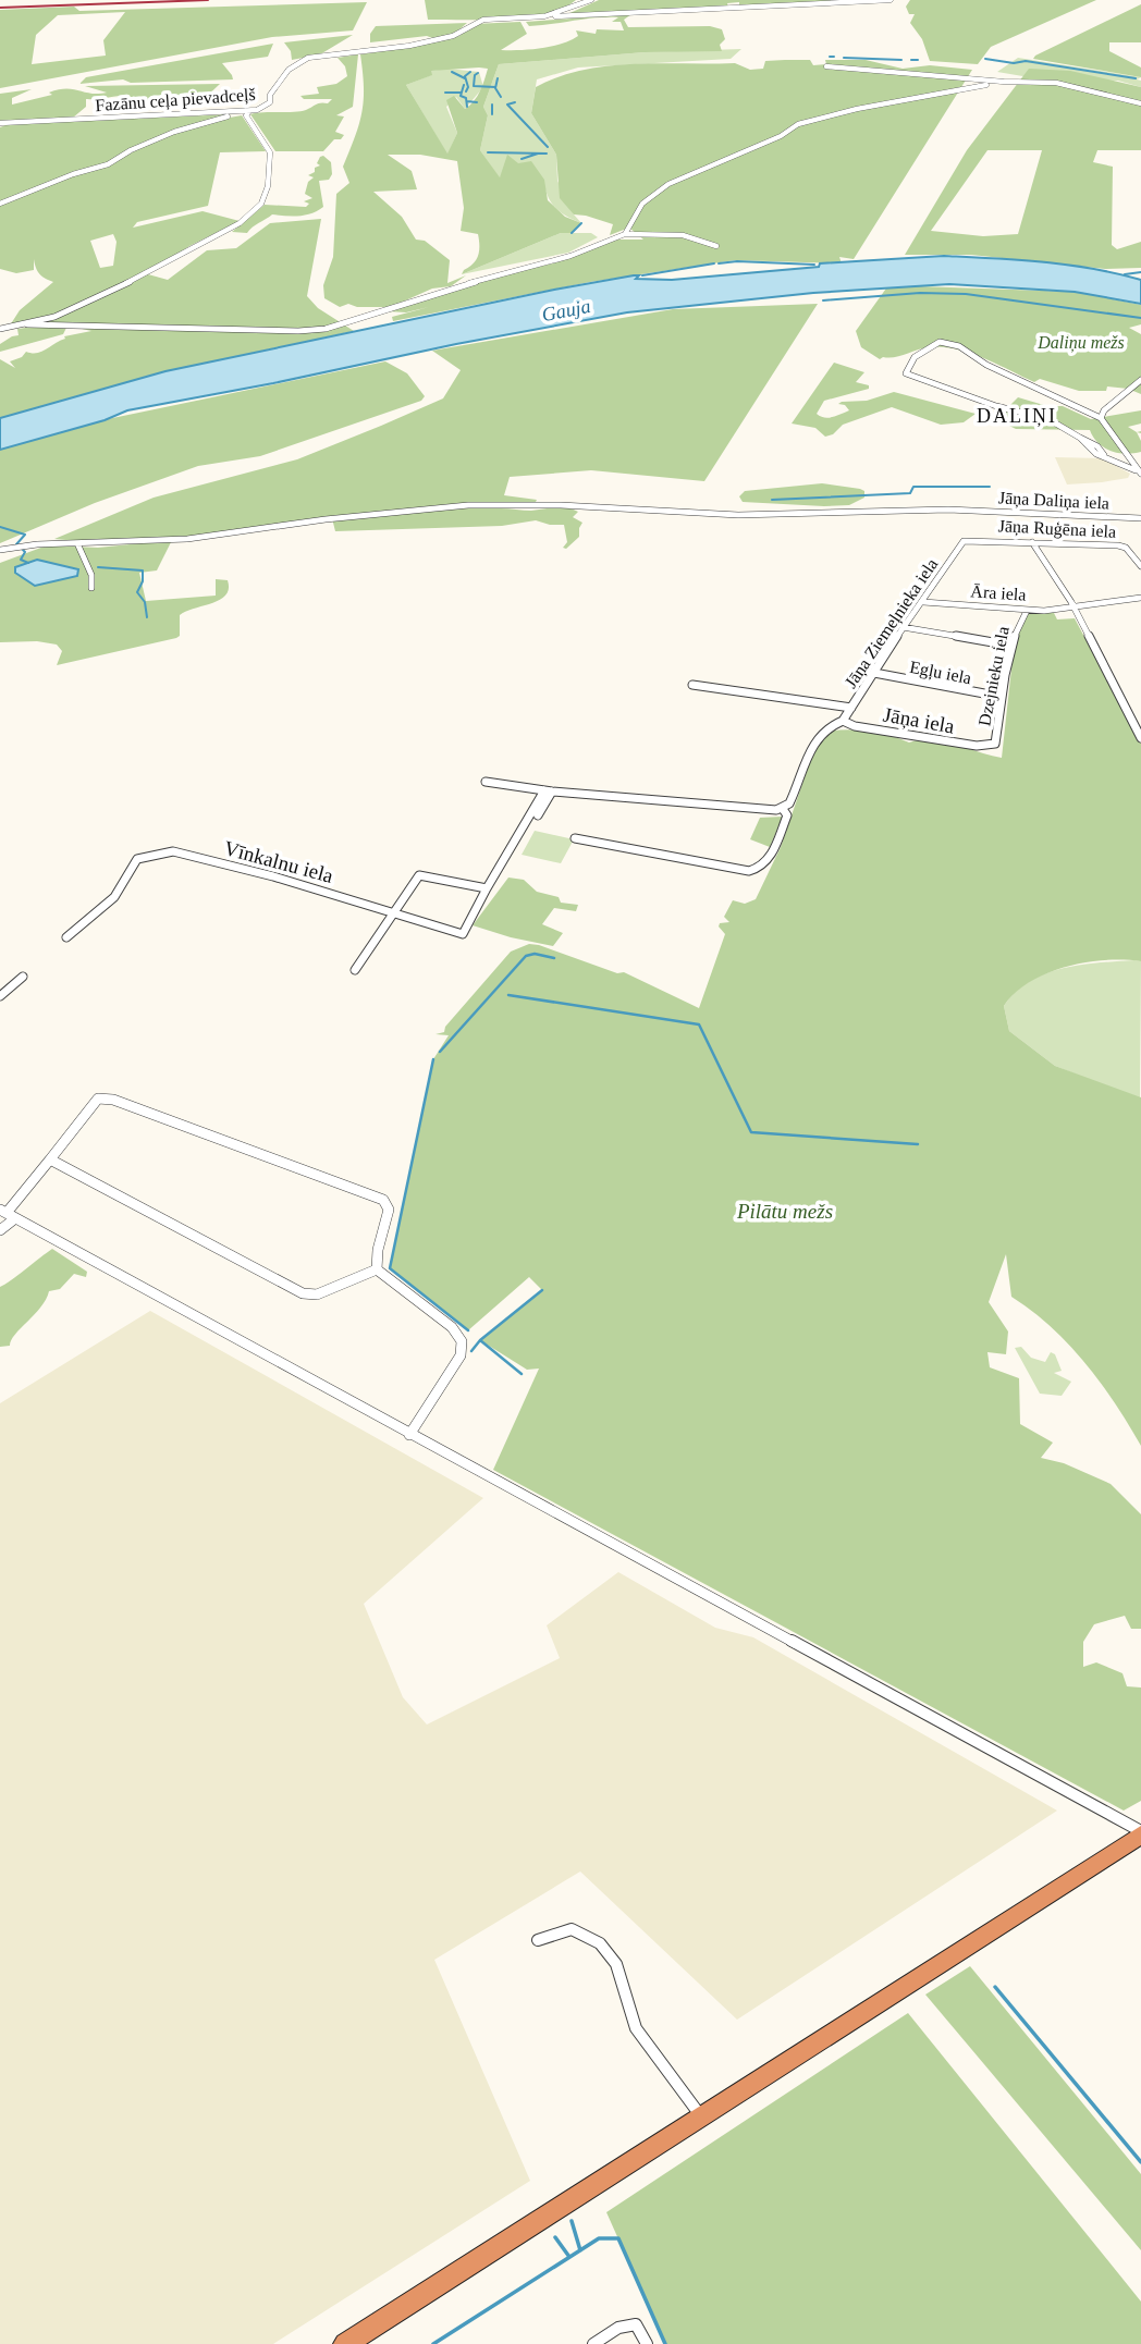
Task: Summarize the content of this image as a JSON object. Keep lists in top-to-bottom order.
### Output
{
  "streets": {
    "street": [
      "Fazānu ceļa pievadceļš",
      "Jāņa Daliņa iela",
      "Jāņa Ruģēna iela",
      "Āra iela",
      "Jāņa Ziemeļnieka iela",
      "Egļu iela",
      "Dzejnieku iela",
      "Jāņa iela",
      "Vīnkalnu iela"
    ]
  },
  "crossings": [
    ["Jāņa Ruģēna iela", "Jāņa Ziemeļnieka iela"],
    ["Āra iela", "Jāņa Ziemeļnieka iela"],
    ["Āra iela", "Dzejnieku iela"],
    ["Jāņa Ziemeļnieka iela", "Egļu iela"],
    ["Jāņa Ziemeļnieka iela", "Jāņa iela"],
    ["Egļu iela", "Dzejnieku iela"],
    ["Dzejnieku iela", "Jāņa iela"]
  ],
  "districts": ["DALIŅI"],
  "water": ["Gauja"],
  "parks": ["Daliņu mežs", "Pilātu mežs"]
}
